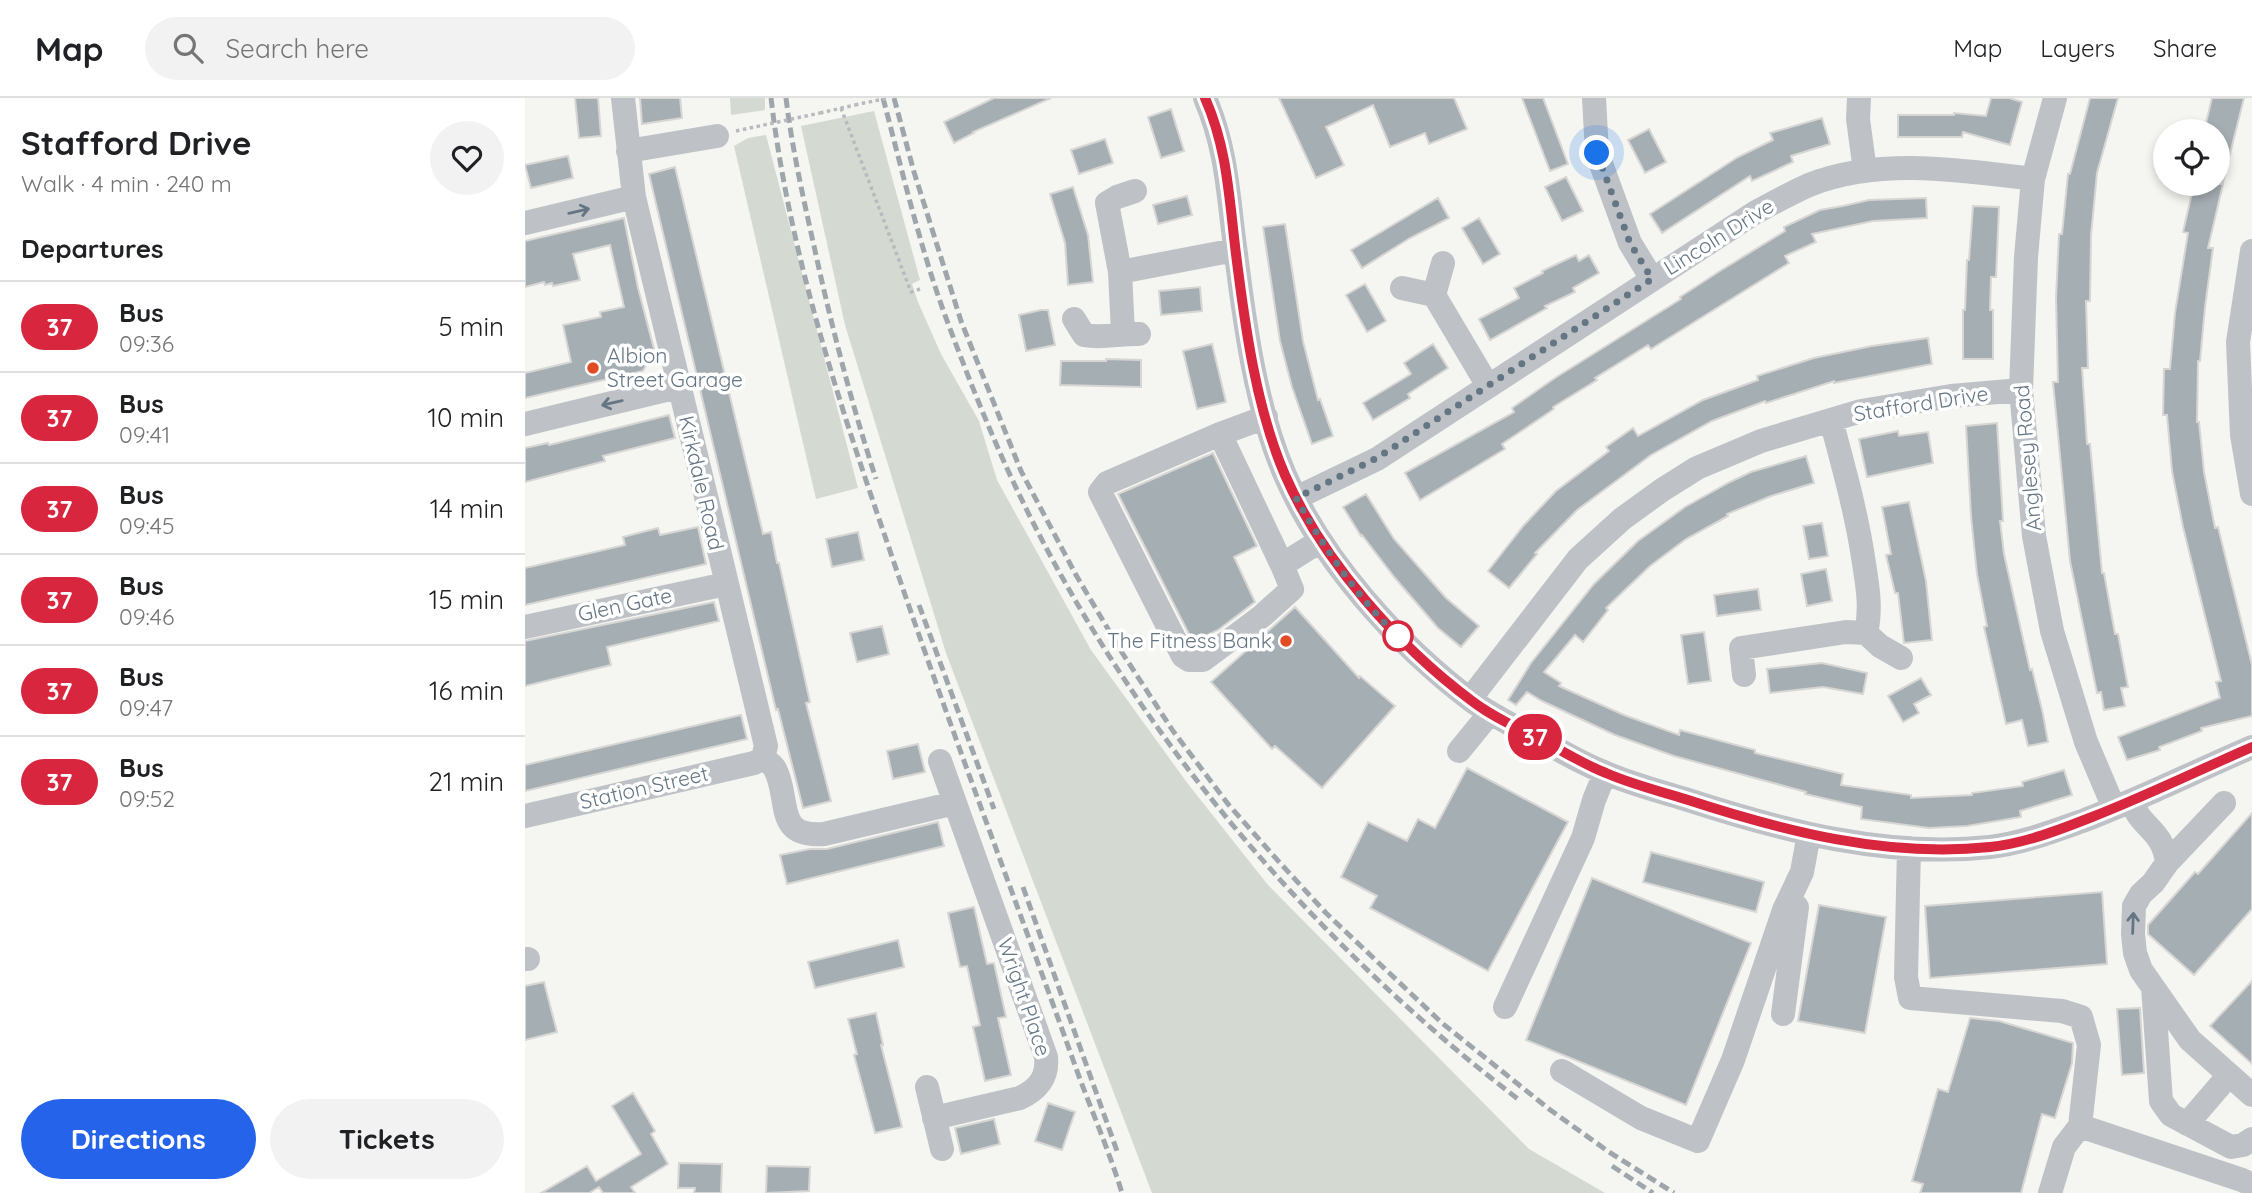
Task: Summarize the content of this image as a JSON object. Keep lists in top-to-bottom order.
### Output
{
  "streets": {
    "street": [
      "Lincoln Drive",
      "Stafford Drive",
      "Anglesey Road",
      "Kirkdale Road",
      "Glen Gate",
      "Station Street",
      "Wright Place"
    ]
  },
  "crossings": [
    ["Lincoln Drive", "Anglesey Road"],
    ["Stafford Drive", "Anglesey Road"],
    ["Kirkdale Road", "Glen Gate"],
    ["Kirkdale Road", "Station Street"],
    ["Kirkdale Road", "Wright Place"]
  ],
  "places": ["Albion Street Garage", "The Fitness Bank"],
  "lines": ["bus line 37"],
  "page": {
    "header": "Map",
    "search": "Search here",
    "nav": ["Map", "Layers", "Share"],
    "heading": [
      ["Stafford Drive", "Walk · 4 min · 240 m"],
      "Departures"
    ],
    "on_map": "37",
    "list": [
      {
        "mark": "37",
        "name": "Bus",
        "note": "09:36",
        "value": "5 min"
      },
      {
        "mark": "37",
        "name": "Bus",
        "note": "09:41",
        "value": "10 min"
      },
      {
        "mark": "37",
        "name": "Bus",
        "note": "09:45",
        "value": "14 min"
      },
      {
        "mark": "37",
        "name": "Bus",
        "note": "09:46",
        "value": "15 min"
      },
      {
        "mark": "37",
        "name": "Bus",
        "note": "09:47",
        "value": "16 min"
      },
      {
        "mark": "37",
        "name": "Bus",
        "note": "09:52",
        "value": "21 min"
      }
    ],
    "buttons": ["Directions", "Tickets"]
  }
}
